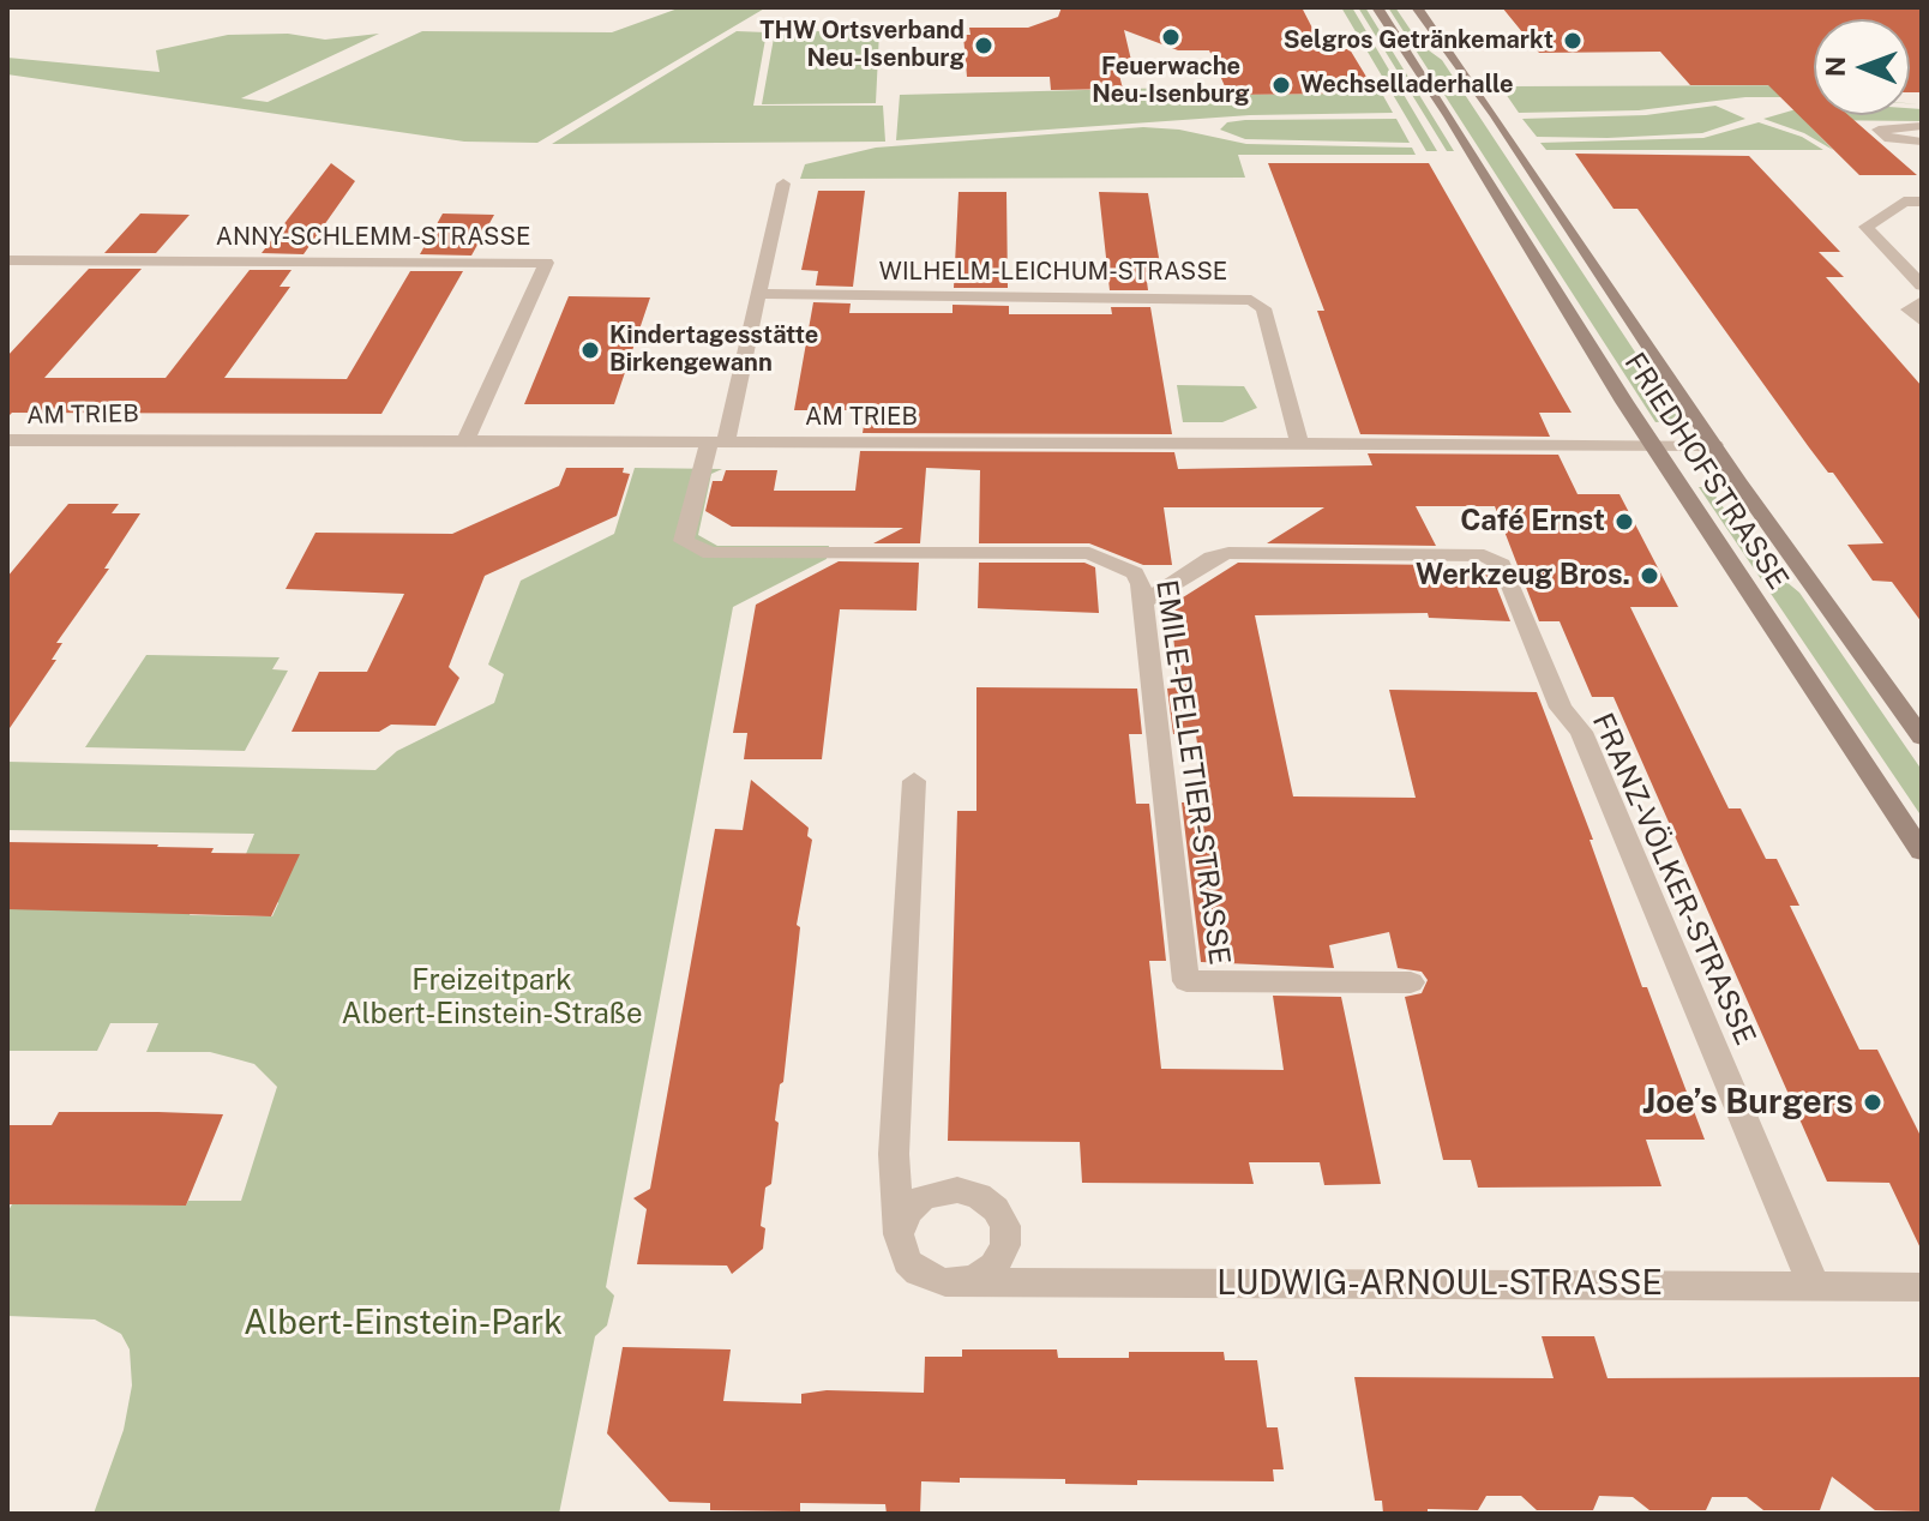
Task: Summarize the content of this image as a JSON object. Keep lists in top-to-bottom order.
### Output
{
  "streets": {
    "main road": ["FRIEDHOFSTRASSE"],
    "street": [
      "ANNY-SCHLEMM-STRASSE",
      "WILHELM-LEICHUM-STRASSE",
      "AM TRIEB",
      "EMILE-PELLETIER-STRASSE",
      "FRANZ-VÖLKER-STRASSE",
      "LUDWIG-ARNOUL-STRASSE"
    ]
  },
  "crossings": [
    ["ANNY-SCHLEMM-STRASSE", "AM TRIEB"],
    ["WILHELM-LEICHUM-STRASSE", "AM TRIEB"],
    ["AM TRIEB", "FRIEDHOFSTRASSE"],
    ["AM TRIEB", "EMILE-PELLETIER-STRASSE"],
    ["EMILE-PELLETIER-STRASSE", "FRANZ-VÖLKER-STRASSE"],
    ["FRANZ-VÖLKER-STRASSE", "LUDWIG-ARNOUL-STRASSE"]
  ],
  "parks": ["Freizeitpark Albert-Einstein-Straße", "Albert-Einstein-Park"],
  "places": [
    "Feuerwache Neu-Isenburg",
    "Selgros Getränkemarkt",
    "THW Ortsverband Neu-Isenburg",
    "Wechselladerhalle",
    "Kindertagesstätte Birkengewann",
    "Café Ernst",
    "Werkzeug Bros.",
    "Joe’s Burgers"
  ],
  "north": "left"
}
